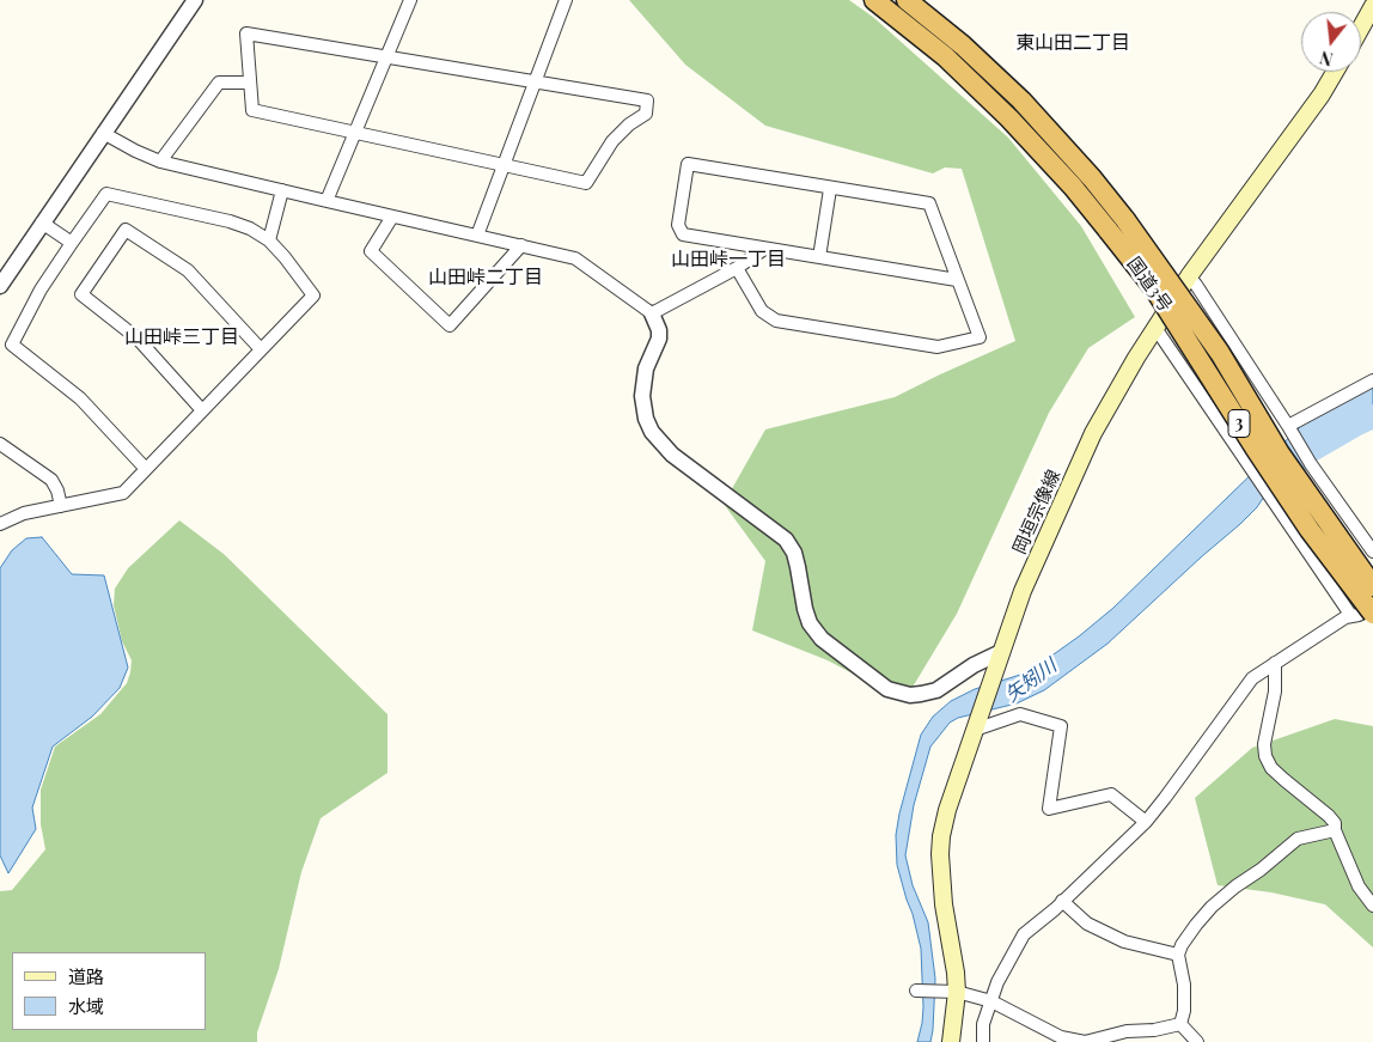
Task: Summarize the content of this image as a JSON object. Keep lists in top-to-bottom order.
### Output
{
  "streets": {
    "highway": ["国道3号", "3"],
    "main road": ["岡垣宗像線"]
  },
  "districts": [
    "東山田二丁目",
    "山田峠一丁目",
    "山田峠二丁目",
    "山田峠三丁目"
  ],
  "water": ["矢矧川"],
  "legend": ["道路", "水域"],
  "north": "bottom"
}
